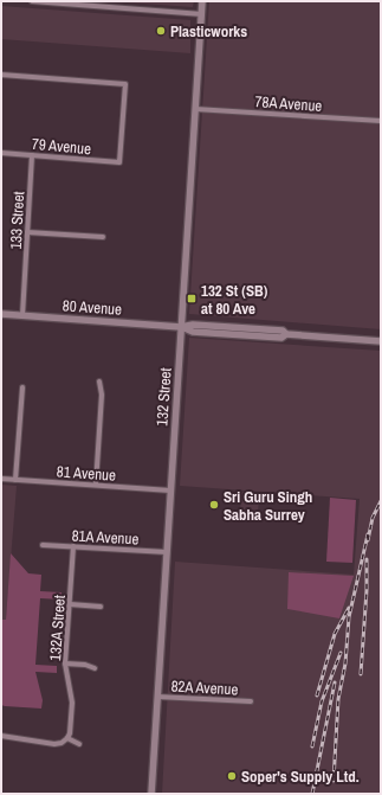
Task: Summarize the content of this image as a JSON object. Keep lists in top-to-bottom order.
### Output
{
  "streets": {
    "main road": ["80 Avenue", "132 Street"],
    "street": [
      "78A Avenue",
      "79 Avenue",
      "133 Street",
      "81 Avenue",
      "81A Avenue",
      "132A Street",
      "82A Avenue"
    ]
  },
  "crossings": [
    ["78A Avenue", "132 Street"],
    ["79 Avenue", "133 Street"],
    ["133 Street", "80 Avenue"],
    ["80 Avenue", "132 Street"],
    ["132 Street", "81 Avenue"],
    ["132 Street", "81A Avenue"],
    ["132 Street", "82A Avenue"],
    ["81A Avenue", "132A Street"]
  ],
  "places": {
    "other": ["Plasticworks", "Sri Guru Singh Sabha Surrey", "Soper's Supply Ltd."],
    "transit": ["132 St (SB) at 80 Ave"]
  }
}
